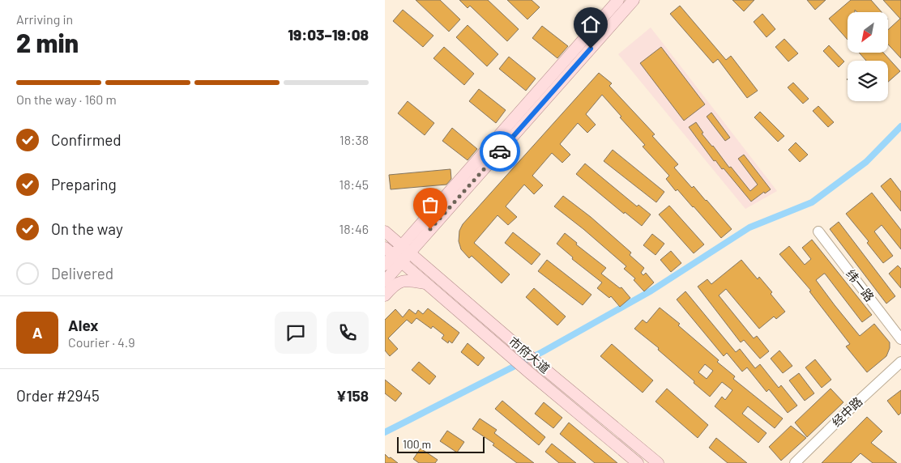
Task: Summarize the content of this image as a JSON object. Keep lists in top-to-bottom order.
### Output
{
  "streets": {
    "main road": ["纬一路", "市府大道", "经中路"]
  },
  "scale_bar": "100 m",
  "north": "bottom left",
  "page": {
    "heading": ["2 min", "Arriving in", "19:03–19:08"],
    "panel": [
      "Alex",
      "Courier · 4.9",
      "Order #2945",
      "¥158"
    ],
    "bar": "On the way · 160 m",
    "list": [
      ["Confirmed", "18:38"],
      ["Preparing", "18:45"],
      ["On the way", "18:46"],
      "Delivered"
    ],
    "round": "A",
    "scale": "100 m"
  }
}
